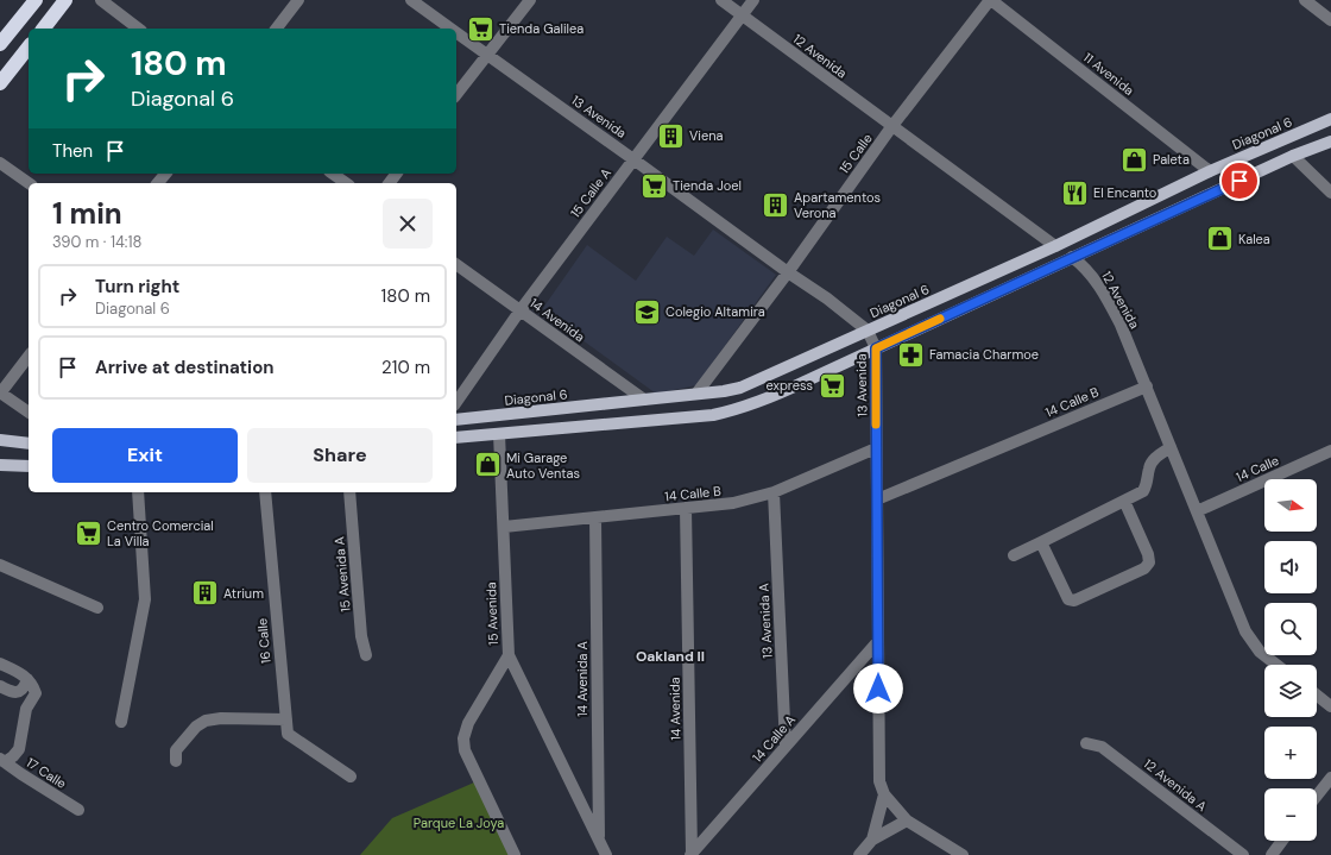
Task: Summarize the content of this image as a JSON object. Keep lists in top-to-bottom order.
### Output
{
  "streets": {
    "main road": ["12 Avenida", "Diagonal 6"],
    "street": [
      "11 Avenida",
      "13 Avenida",
      "15 Calle",
      "15 Calle A",
      "14 Avenida",
      "14 Calle B",
      "14 Calle",
      "15 Avenida A",
      "15 Avenida",
      "13 Avenida A",
      "16 Calle",
      "14 Avenida A",
      "14 Calle A",
      "17 Calle",
      "12 Avenida A"
    ]
  },
  "crossings": [
    ["12 Avenida", "Diagonal 6"],
    ["12 Avenida", "15 Calle"],
    ["12 Avenida", "15 Calle A"],
    ["12 Avenida", "14 Calle B"],
    ["12 Avenida", "14 Calle"],
    ["11 Avenida", "Diagonal 6"],
    ["11 Avenida", "15 Calle"],
    ["13 Avenida", "Diagonal 6"],
    ["13 Avenida", "15 Calle"],
    ["13 Avenida", "15 Calle A"],
    ["13 Avenida", "14 Calle B"],
    ["13 Avenida", "14 Calle A"],
    ["Diagonal 6", "15 Calle"],
    ["Diagonal 6", "14 Avenida"],
    ["15 Calle A", "14 Avenida"],
    ["14 Avenida", "14 Calle B"],
    ["14 Avenida", "14 Calle A"],
    ["14 Calle B", "15 Avenida"],
    ["14 Calle B", "13 Avenida A"],
    ["14 Calle B", "14 Avenida A"],
    ["15 Avenida", "14 Avenida A"],
    ["13 Avenida A", "14 Calle A"]
  ],
  "districts": ["Oakland II"],
  "parks": ["Parque La Joya"],
  "places": {
    "supermarket": [
      "Tienda Galilea",
      "Tienda Joel",
      "express",
      "Centro Comercial La Villa"
    ],
    "building": ["Viena", "Apartamentos Verona", "Atrium"],
    "shop": ["Paleta", "Kalea", "Mi Garage Auto Ventas"],
    "restaurant": ["El Encanto"],
    "school or university": ["Colegio Altamira"],
    "pharmacy": ["Famacia Charmoe"]
  },
  "north": "right",
  "page": {
    "turn": ["180 m", "Diagonal 6"],
    "then": "Then",
    "heading": ["1 min", "390 m · 14:18"],
    "list": [
      {
        "name": "Turn right",
        "note": "Diagonal 6",
        "value": "180 m"
      },
      {
        "name": "Arrive at destination",
        "value": "210 m"
      }
    ],
    "buttons": ["Exit", "Share"],
    "map_buttons": ["+", "−"]
  }
}
